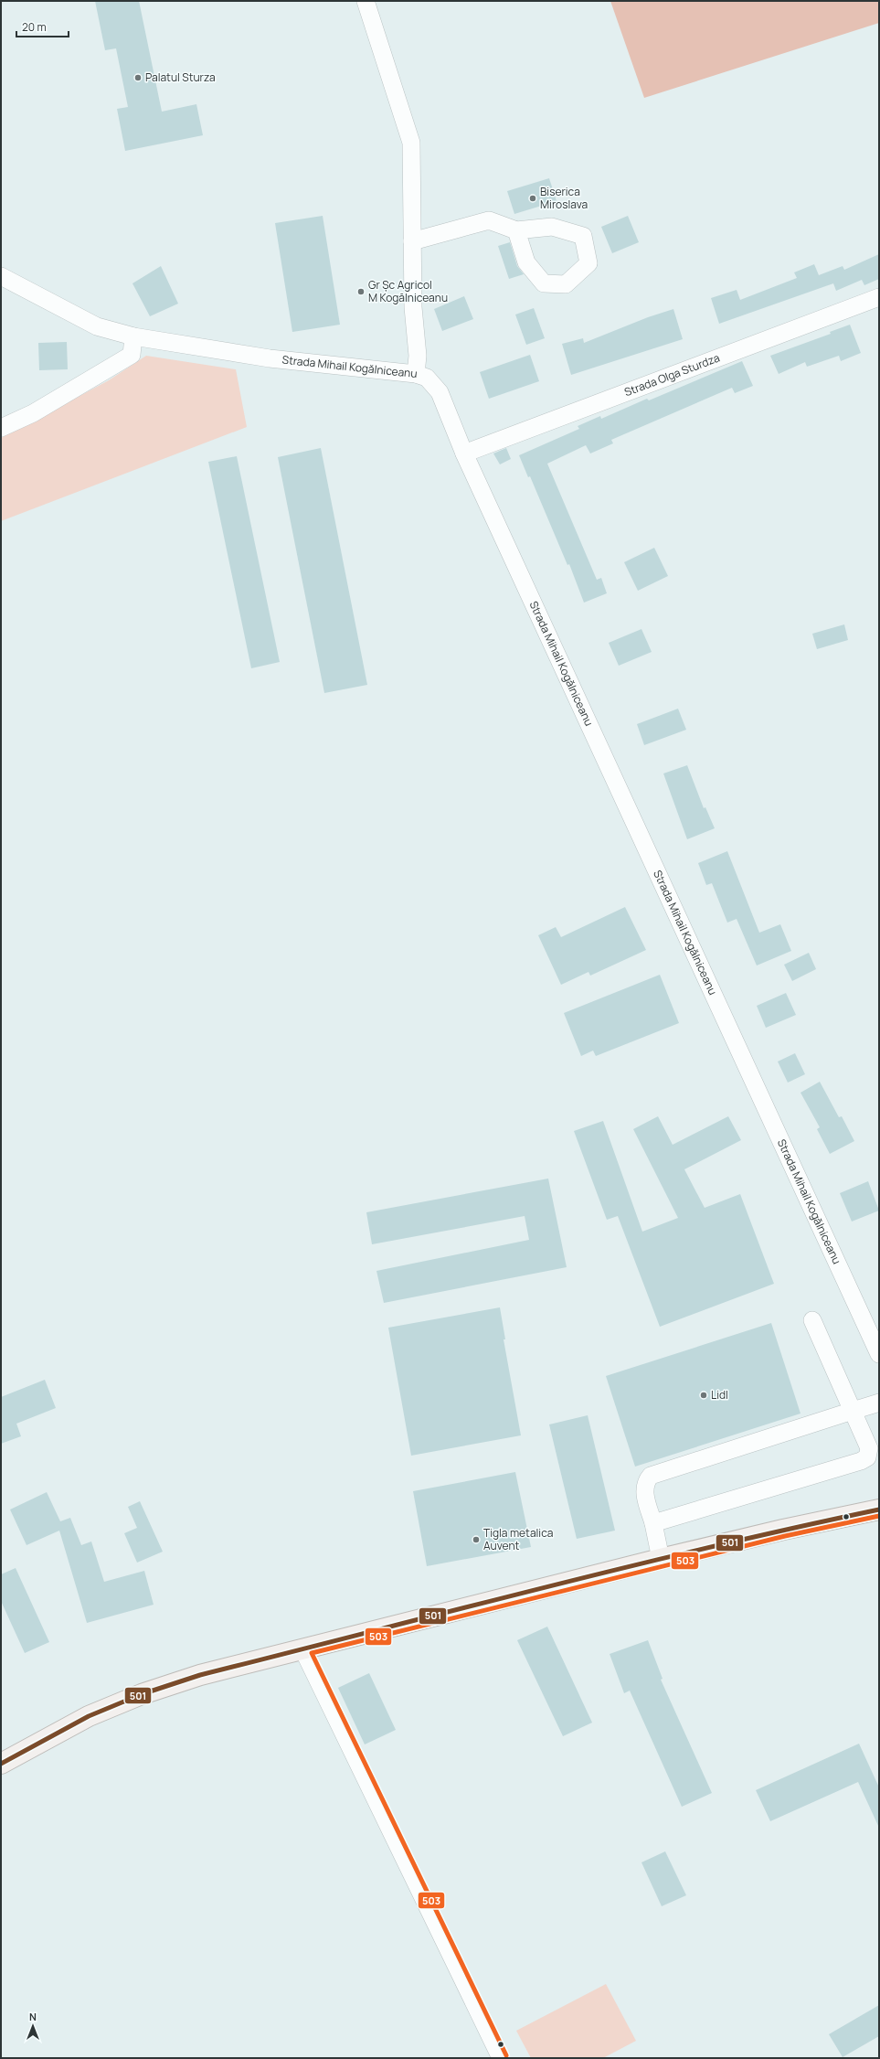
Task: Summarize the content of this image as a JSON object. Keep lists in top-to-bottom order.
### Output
{
  "streets": {
    "street": ["Strada Mihail Kogălniceanu", "Strada Olga Sturdza"]
  },
  "crossings": [
    ["Strada Mihail Kogălniceanu", "Strada Olga Sturdza"]
  ],
  "places": [
    "Palatul Sturza",
    "Biserica Miroslava",
    "Gr Șc Agricol M Kogălniceanu",
    "Lidl",
    "Tigla metalica Auvent"
  ],
  "lines": ["transit line 501", "transit line 503"],
  "scale_bar": "20 m",
  "north": "top"
}
